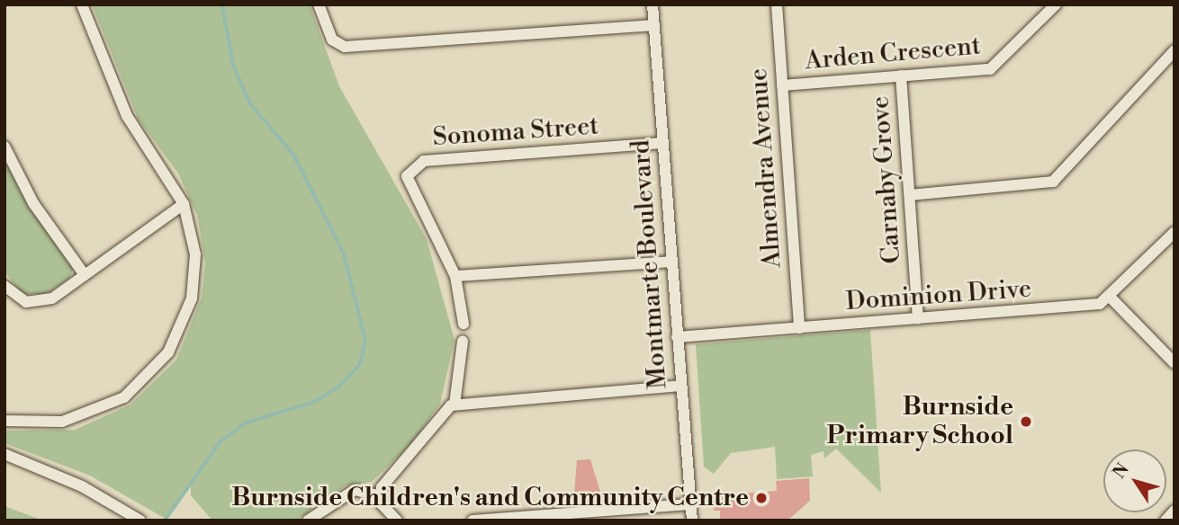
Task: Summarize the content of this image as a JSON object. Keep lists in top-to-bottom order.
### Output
{
  "streets": {
    "street": [
      "Arden Crescent",
      "Sonoma Street",
      "Almendra Avenue",
      "Carnaby Grove",
      "Montmarte Boulevard",
      "Dominion Drive"
    ]
  },
  "crossings": [
    ["Arden Crescent", "Almendra Avenue"],
    ["Arden Crescent", "Carnaby Grove"],
    ["Sonoma Street", "Montmarte Boulevard"],
    ["Almendra Avenue", "Dominion Drive"],
    ["Carnaby Grove", "Dominion Drive"],
    ["Montmarte Boulevard", "Dominion Drive"]
  ],
  "places": ["Burnside Primary School", "Burnside Children's and Community Centre"],
  "north": "top left"
}
